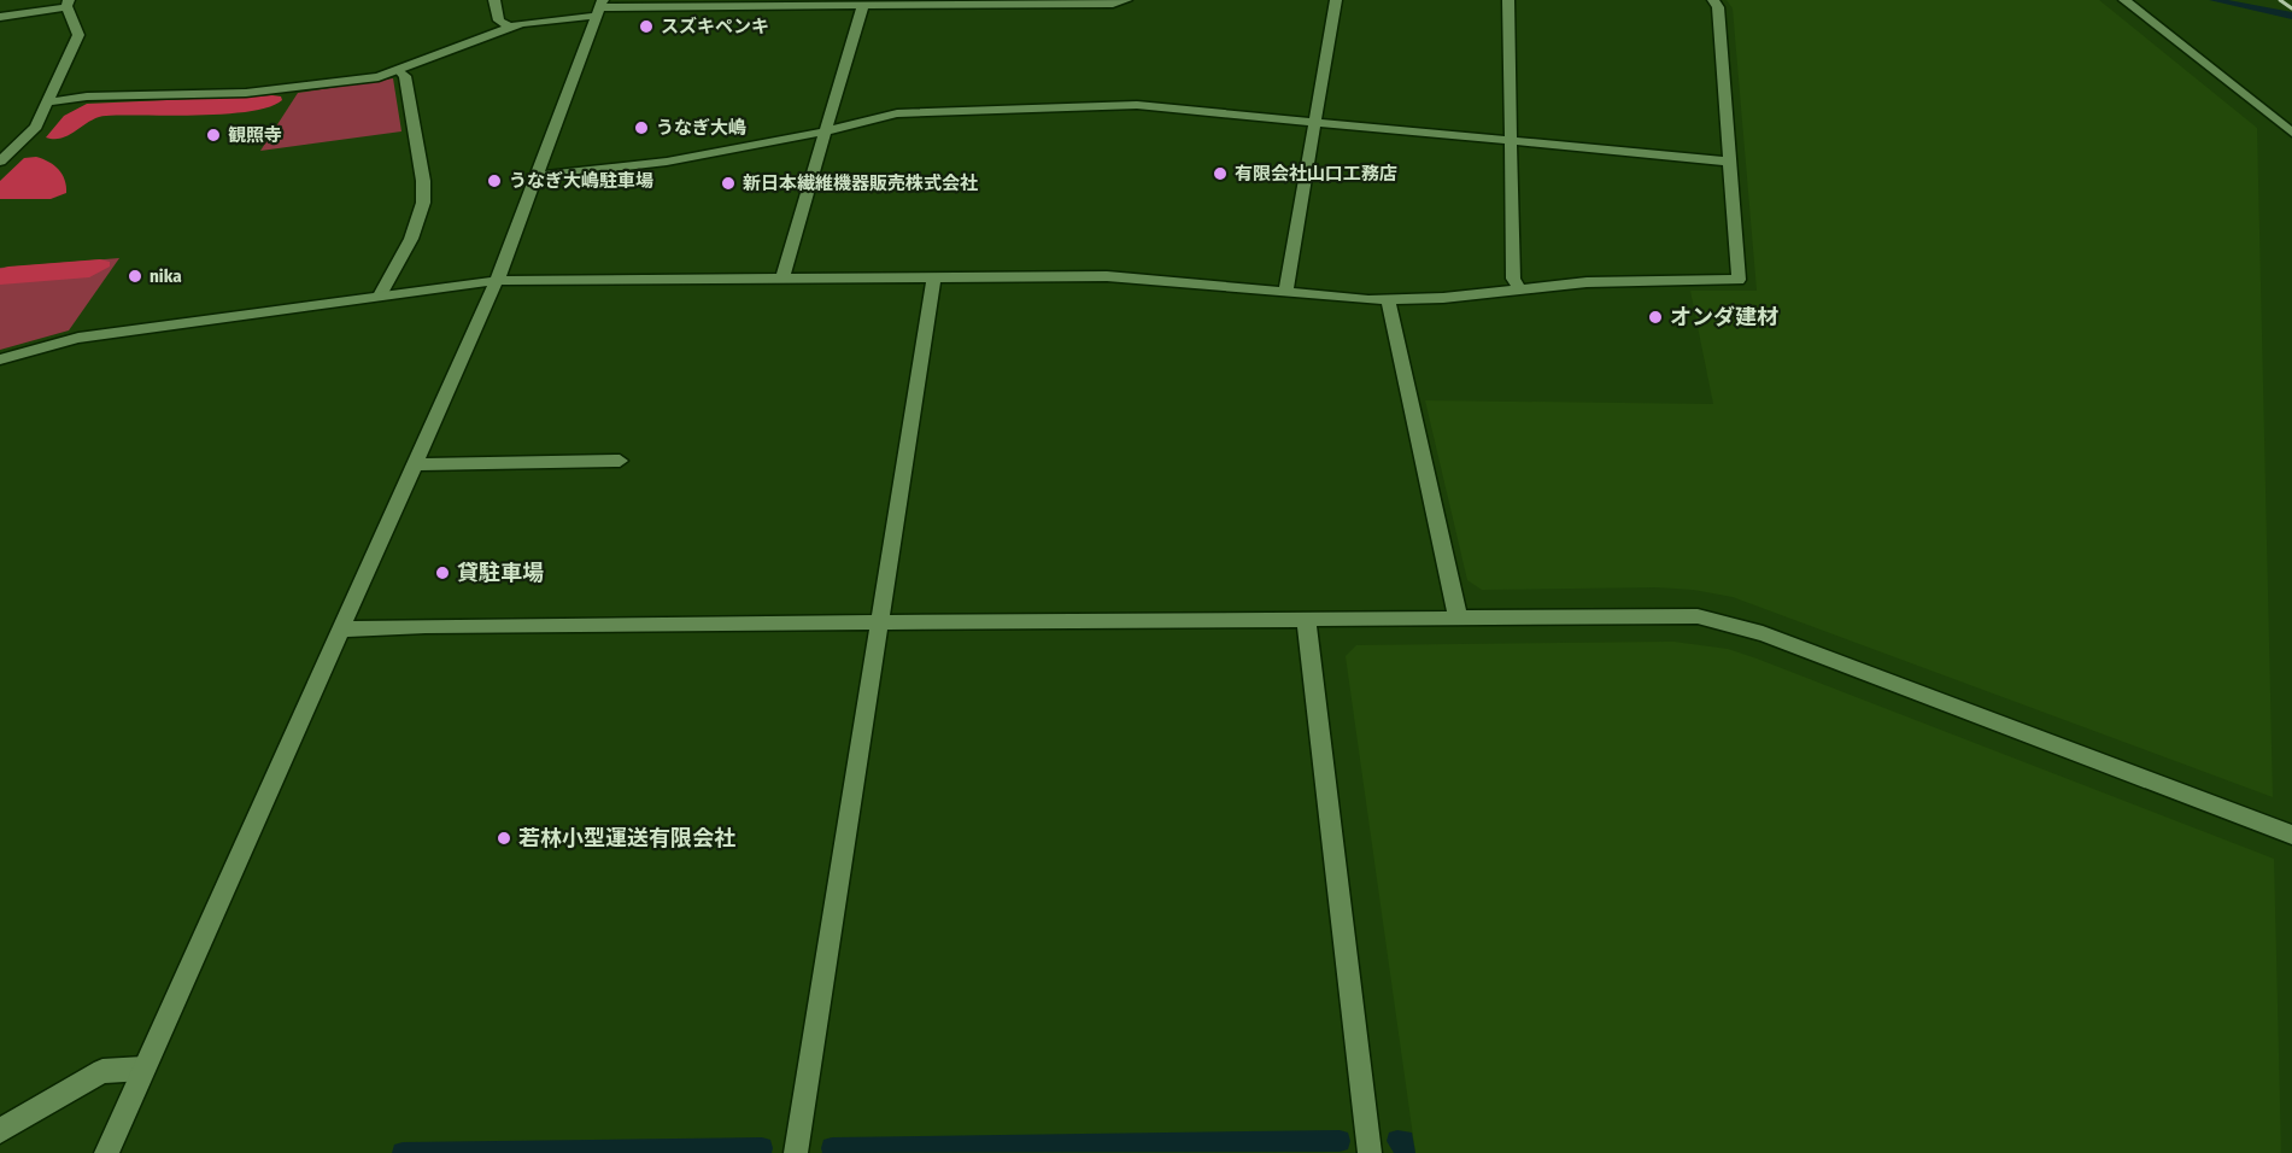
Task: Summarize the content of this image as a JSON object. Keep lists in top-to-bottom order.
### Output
{
  "places": [
    "スズキペンキ",
    "うなぎ大嶋",
    "観照寺",
    "有限会社山口工務店",
    "うなぎ大嶋駐車場",
    "新日本繊維機器販売株式会社",
    "nika",
    "オンダ建材",
    "貸駐車場",
    "若林小型運送有限会社"
  ]
}
